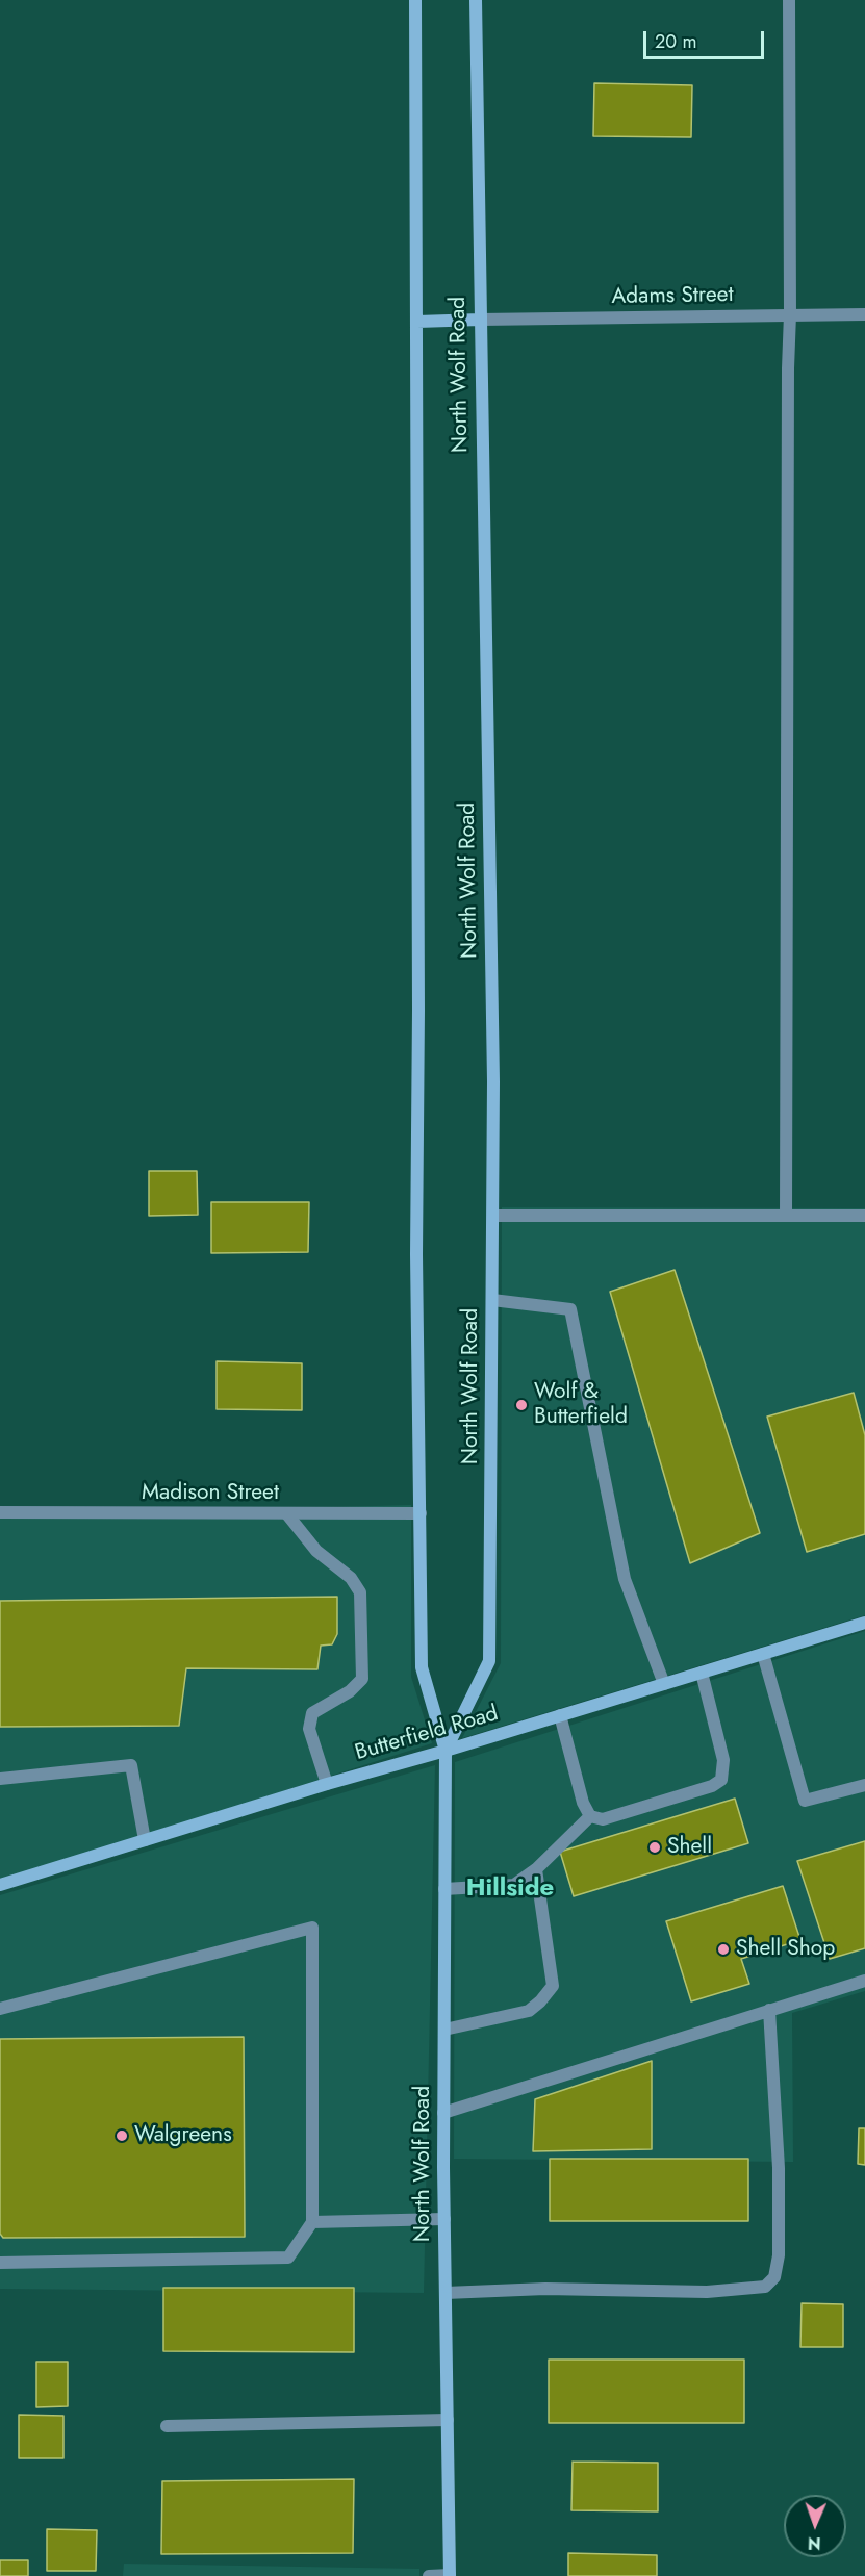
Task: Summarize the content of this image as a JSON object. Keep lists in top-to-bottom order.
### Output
{
  "streets": {
    "main road": ["North Wolf Road", "Butterfield Road"],
    "street": ["Adams Street", "Madison Street"]
  },
  "crossings": [
    ["Adams Street", "North Wolf Road"],
    ["North Wolf Road", "Madison Street"],
    ["North Wolf Road", "Butterfield Road"]
  ],
  "districts": ["Hillside"],
  "places": [
    "Wolf & Butterfield",
    "Shell",
    "Shell Shop",
    "Walgreens"
  ],
  "scale_bar": "20 m",
  "north": "bottom"
}
